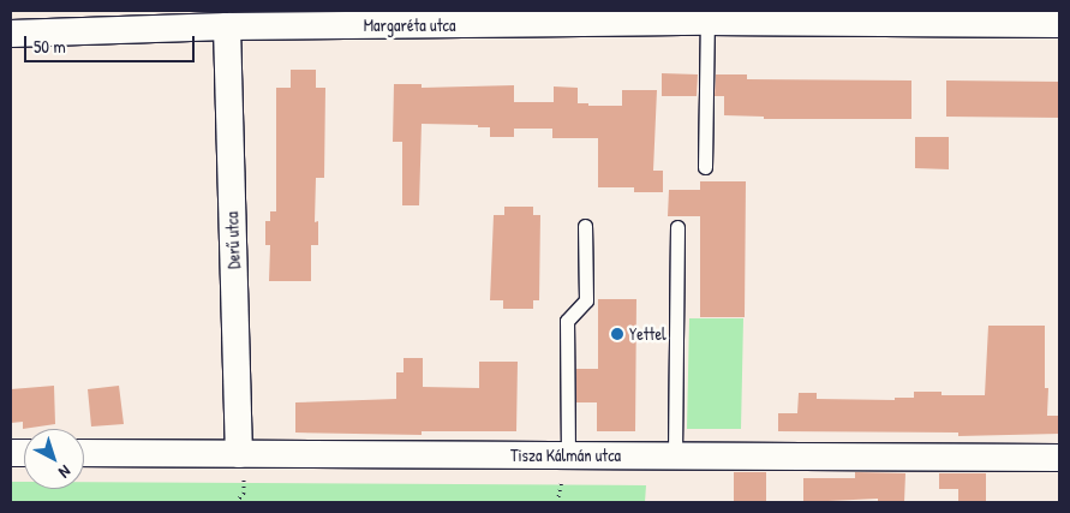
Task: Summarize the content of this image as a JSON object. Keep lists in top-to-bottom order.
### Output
{
  "streets": {
    "street": ["Margaréta utca", "Derű utca", "Tisza Kálmán utca"]
  },
  "crossings": [
    ["Margaréta utca", "Derű utca"],
    ["Derű utca", "Tisza Kálmán utca"]
  ],
  "places": ["Yettel"],
  "scale_bar": "50 m",
  "north": "bottom right"
}
